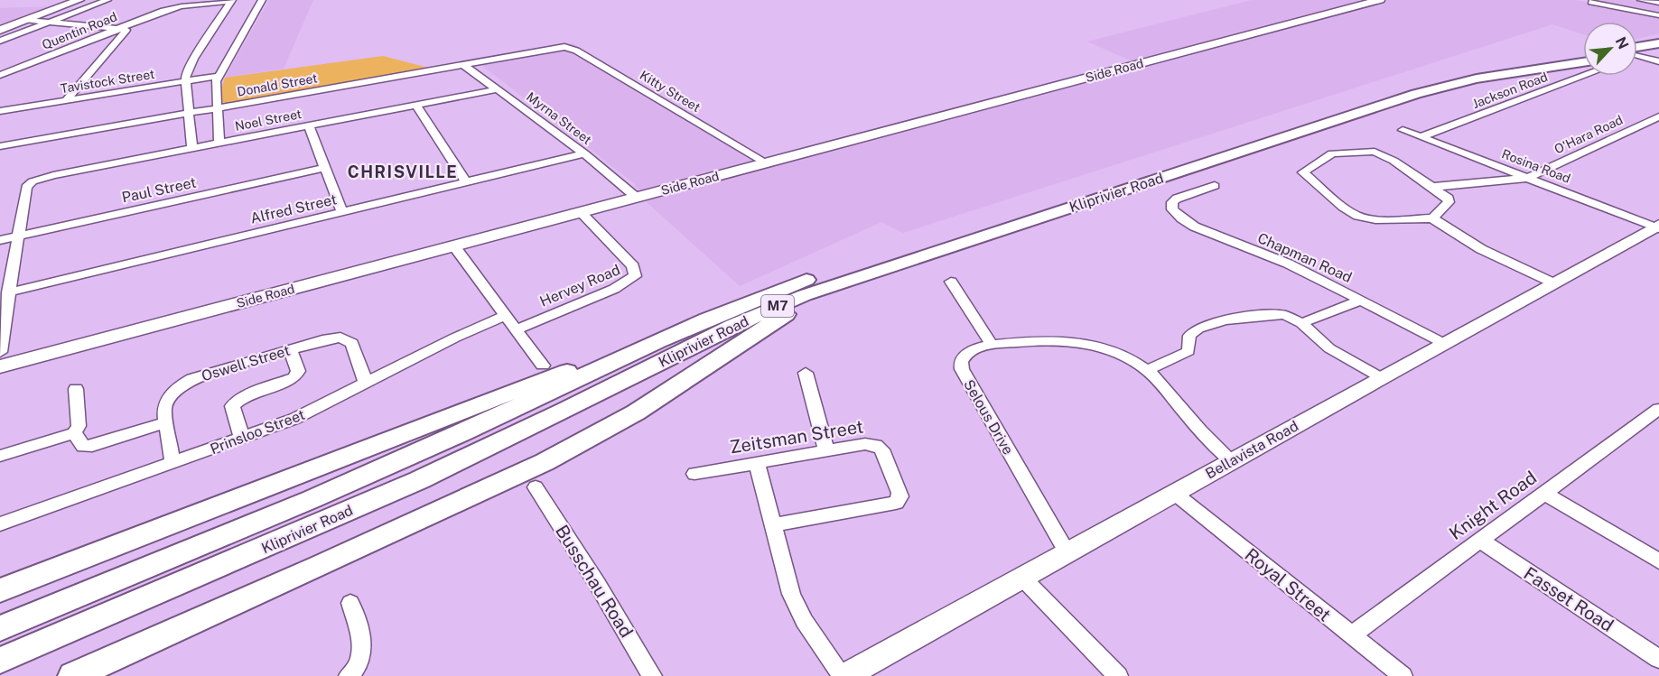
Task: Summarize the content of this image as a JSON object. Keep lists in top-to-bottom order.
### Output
{
  "streets": {
    "main road": ["Kliprivier Road", "M7"],
    "street": [
      "Quentin Road",
      "Side Road",
      "Tavistock Street",
      "Donald Street",
      "Jackson Road",
      "Kitty Street",
      "Myrna Street",
      "Noel Street",
      "O'Hara Road",
      "Rosina Road",
      "Paul Street",
      "Alfred Street",
      "Chapman Road",
      "Hervey Road",
      "Oswell Street",
      "Selous Drive",
      "Prinsloo Street",
      "Zeitsman Street",
      "Bellavista Road",
      "Knight Road",
      "Busschau Road",
      "Royal Street",
      "Fasset Road"
    ]
  },
  "crossings": [
    ["Side Road", "Kitty Street"],
    ["Side Road", "Myrna Street"],
    ["Side Road", "Hervey Road"],
    ["Donald Street", "Kitty Street"],
    ["Donald Street", "Myrna Street"],
    ["Jackson Road", "Rosina Road"],
    ["Myrna Street", "Noel Street"],
    ["Myrna Street", "Alfred Street"],
    ["Noel Street", "Paul Street"],
    ["O'Hara Road", "Rosina Road"],
    ["Rosina Road", "Bellavista Road"],
    ["Chapman Road", "Bellavista Road"],
    ["Oswell Street", "Prinsloo Street"],
    ["Selous Drive", "Bellavista Road"],
    ["Bellavista Road", "Royal Street"],
    ["Knight Road", "Royal Street"],
    ["Knight Road", "Fasset Road"]
  ],
  "districts": ["CHRISVILLE"],
  "north": "top right"
}
